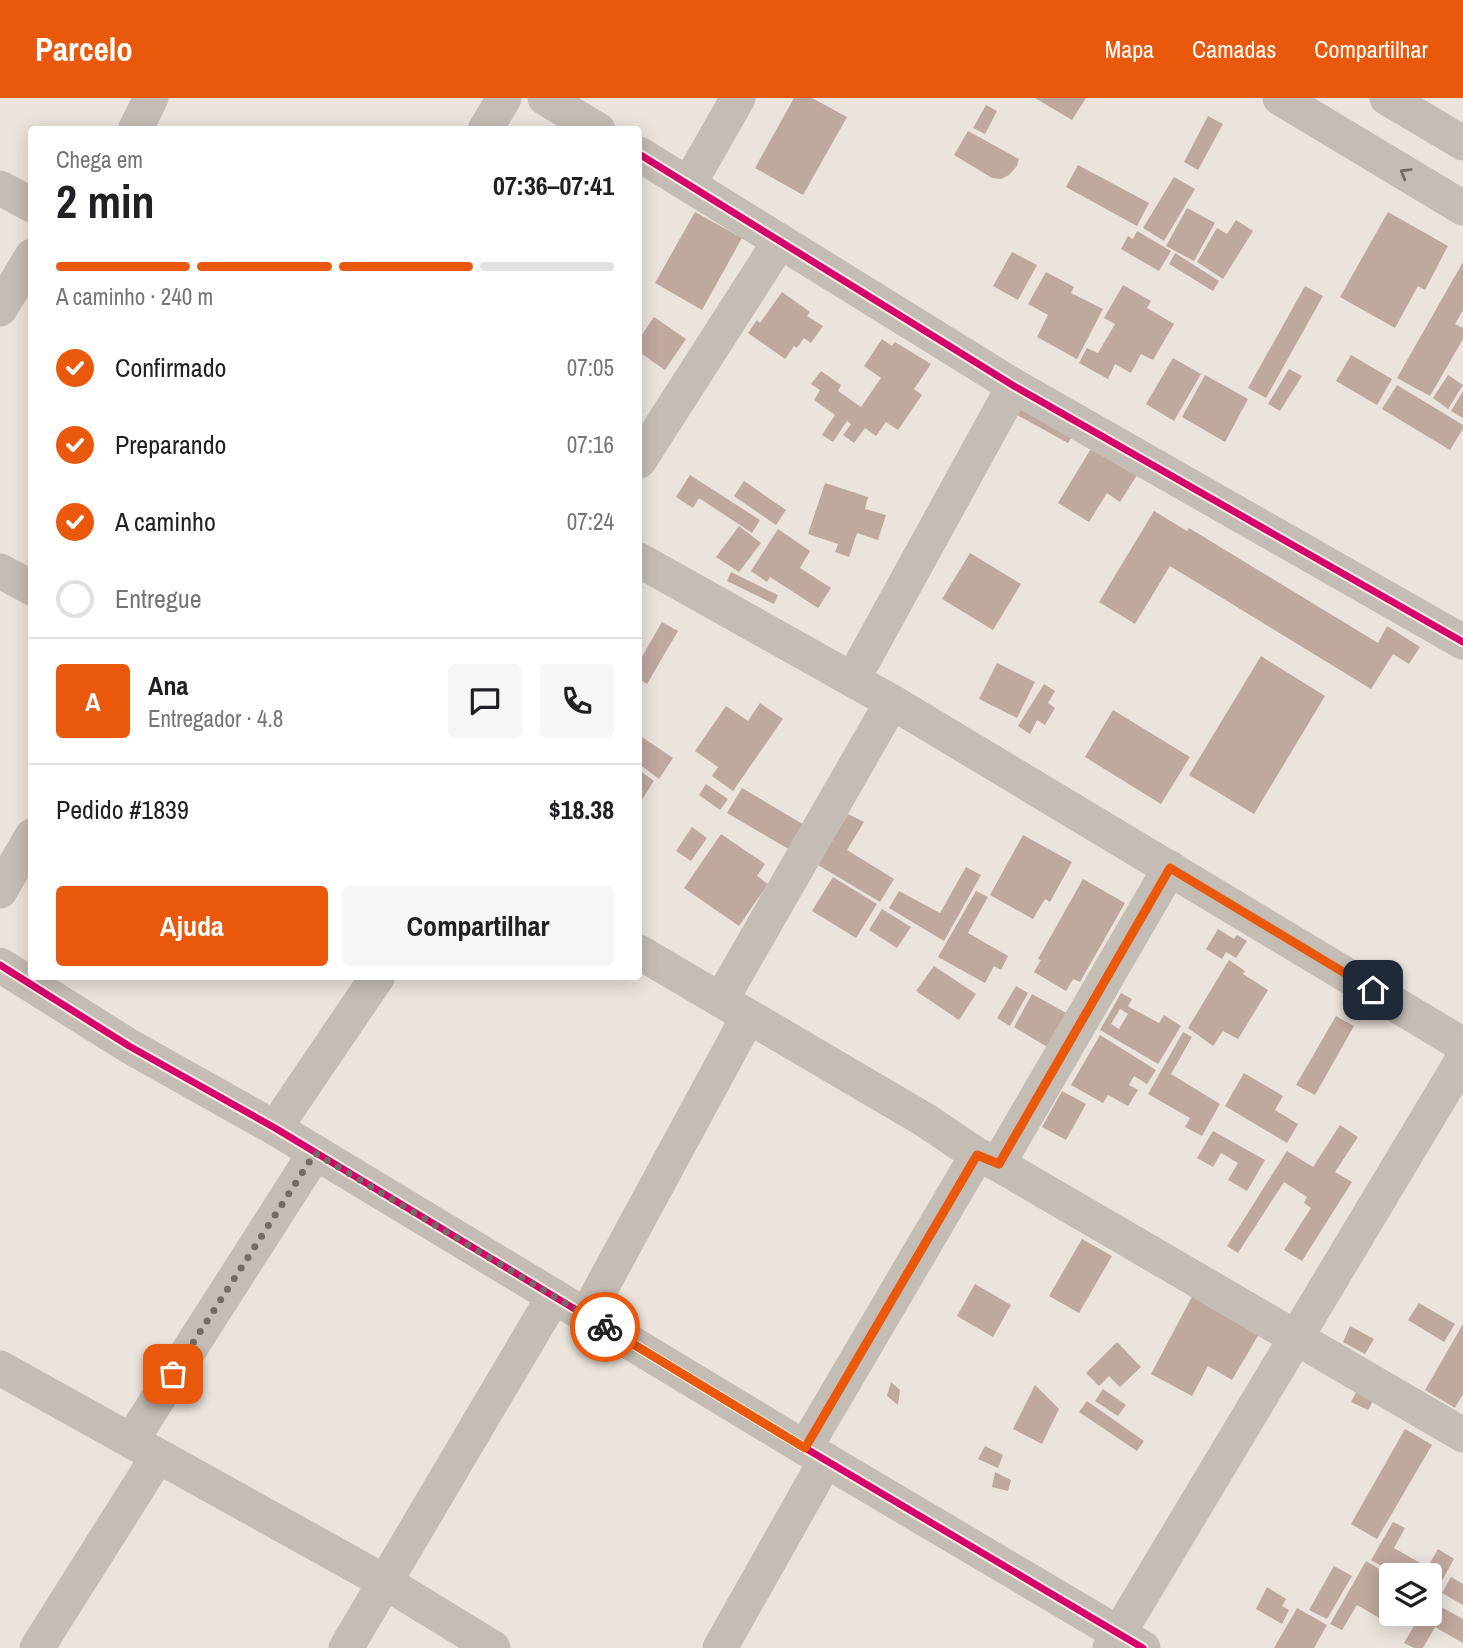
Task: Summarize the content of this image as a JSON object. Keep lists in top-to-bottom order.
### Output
{
  "page": {
    "header": "Parcelo",
    "nav": ["Mapa", "Camadas", "Compartilhar"],
    "heading": ["2 min", "Chega em", "07:36–07:41"],
    "panel": [
      "Ana",
      "Entregador · 4.8",
      "Pedido #1839",
      "$18.38"
    ],
    "bar": "A caminho · 240 m",
    "list": [
      ["Confirmado", "07:05"],
      ["Preparando", "07:16"],
      ["A caminho", "07:24"],
      "Entregue"
    ],
    "round": "A",
    "buttons": ["Ajuda", "Compartilhar"]
  }
}
